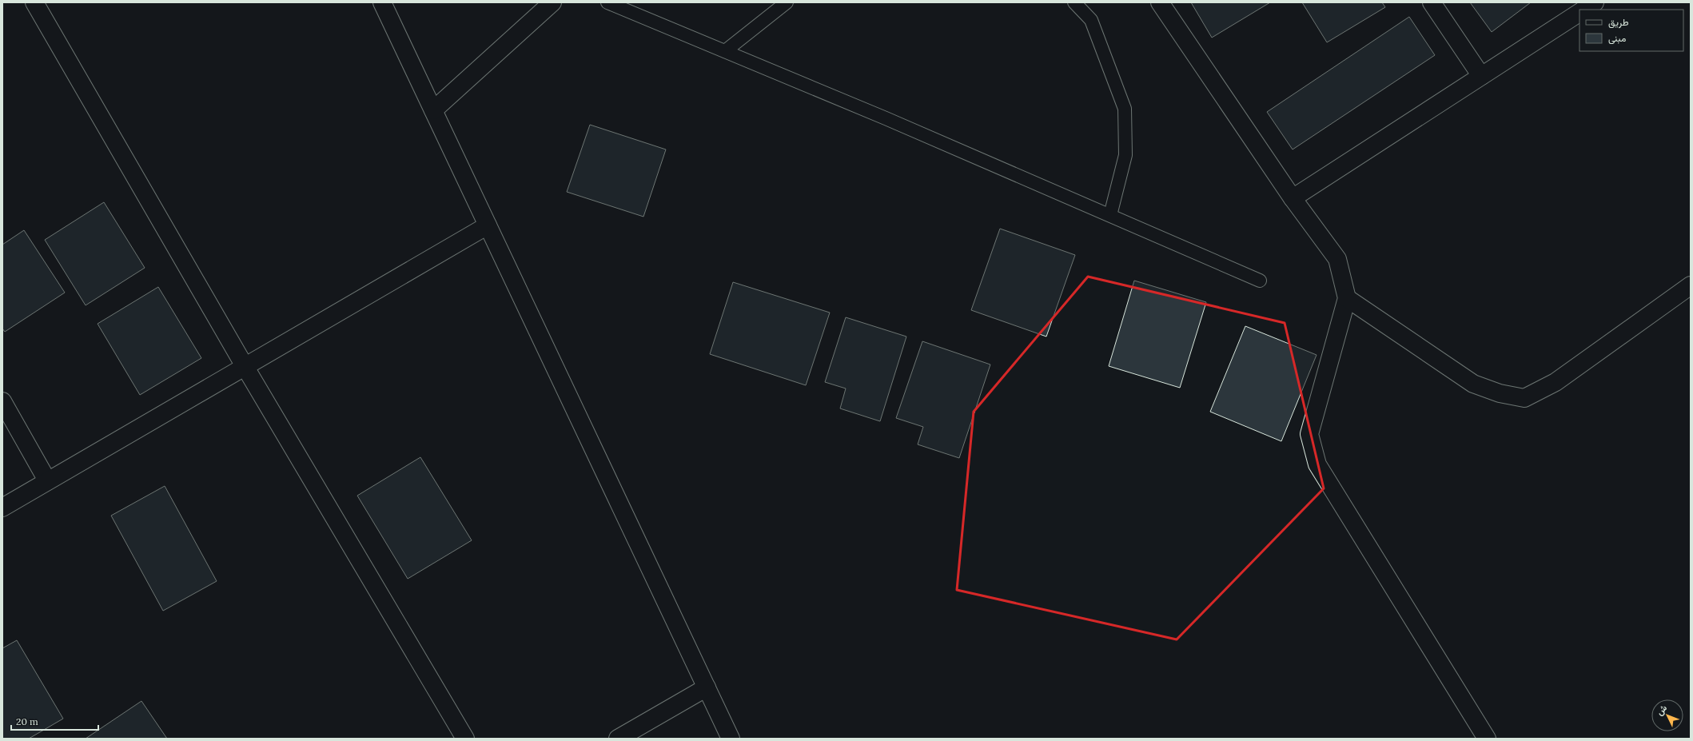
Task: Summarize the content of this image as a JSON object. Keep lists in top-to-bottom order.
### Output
{
  "legend": ["طريق", "مبنى"],
  "scale_bar": "20 m",
  "north": "top left"
}
